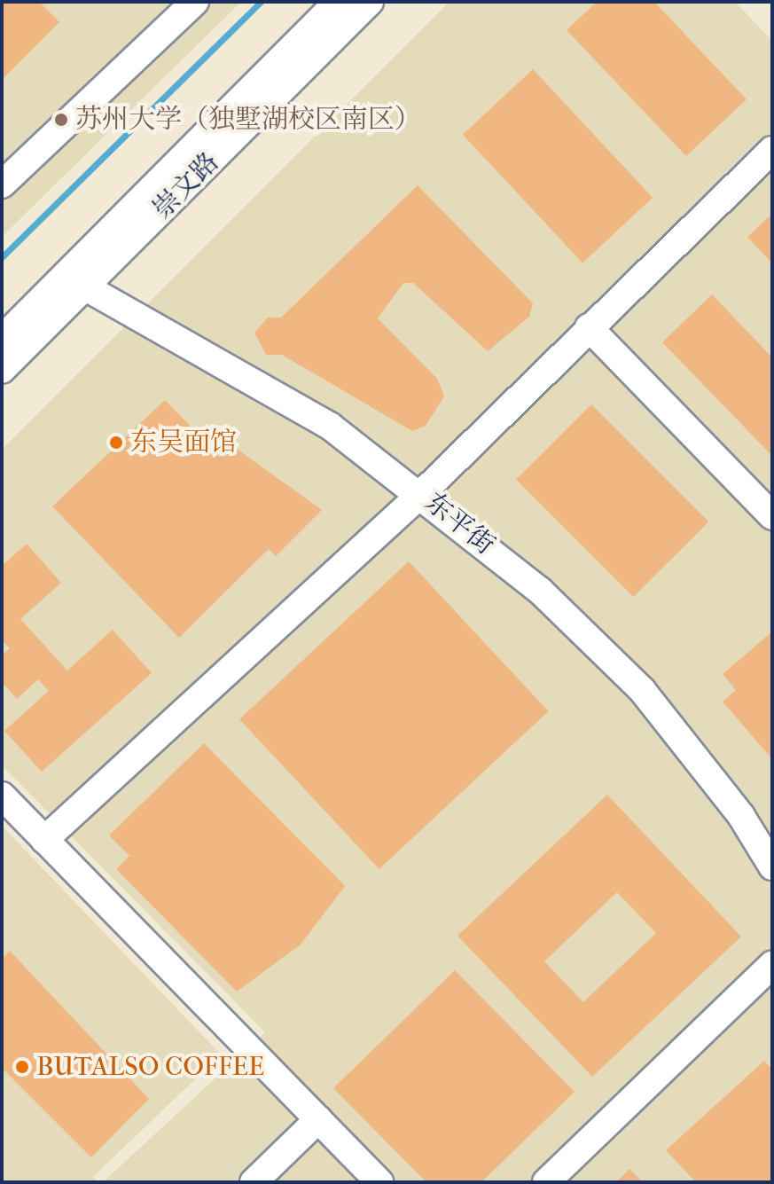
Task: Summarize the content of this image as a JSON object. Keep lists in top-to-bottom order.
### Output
{
  "streets": {
    "street": ["崇文路", "东平街"]
  },
  "crossings": [
    ["崇文路", "东平街"]
  ],
  "places": ["苏州大学（独墅湖校区南区）", "东吴面馆", "BUTALSO COFFEE"]
}
